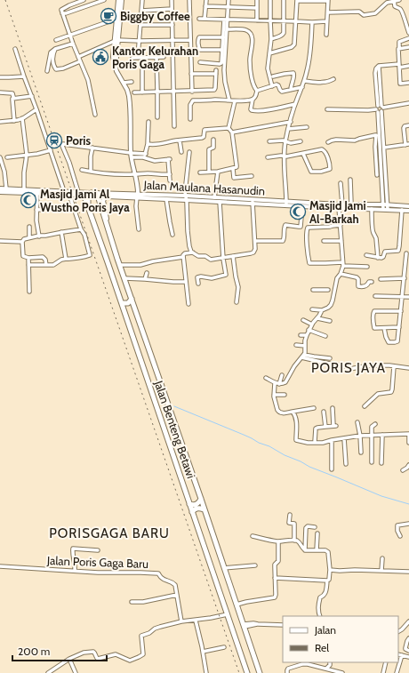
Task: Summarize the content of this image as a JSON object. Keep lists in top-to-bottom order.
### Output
{
  "streets": {
    "main road": ["Jalan Benteng Betawi"],
    "street": ["Jalan Maulana Hasanudin", "Jalan Poris Gaga Baru"]
  },
  "crossings": [
    ["Jalan Maulana Hasanudin", "Jalan Benteng Betawi"]
  ],
  "districts": ["PORIS JAYA", "PORISGAGA BARU"],
  "places": {
    "cafe": ["Biggby Coffee"],
    "public building": ["Kantor Kelurahan Poris Gaga"],
    "station": ["Poris"],
    "mosque": ["Masjid Jami Al Wustho Poris Jaya", "Masjid Jami Al-Barkah"]
  },
  "legend": ["Jalan", "Rel"],
  "scale_bar": "200 m"
}
